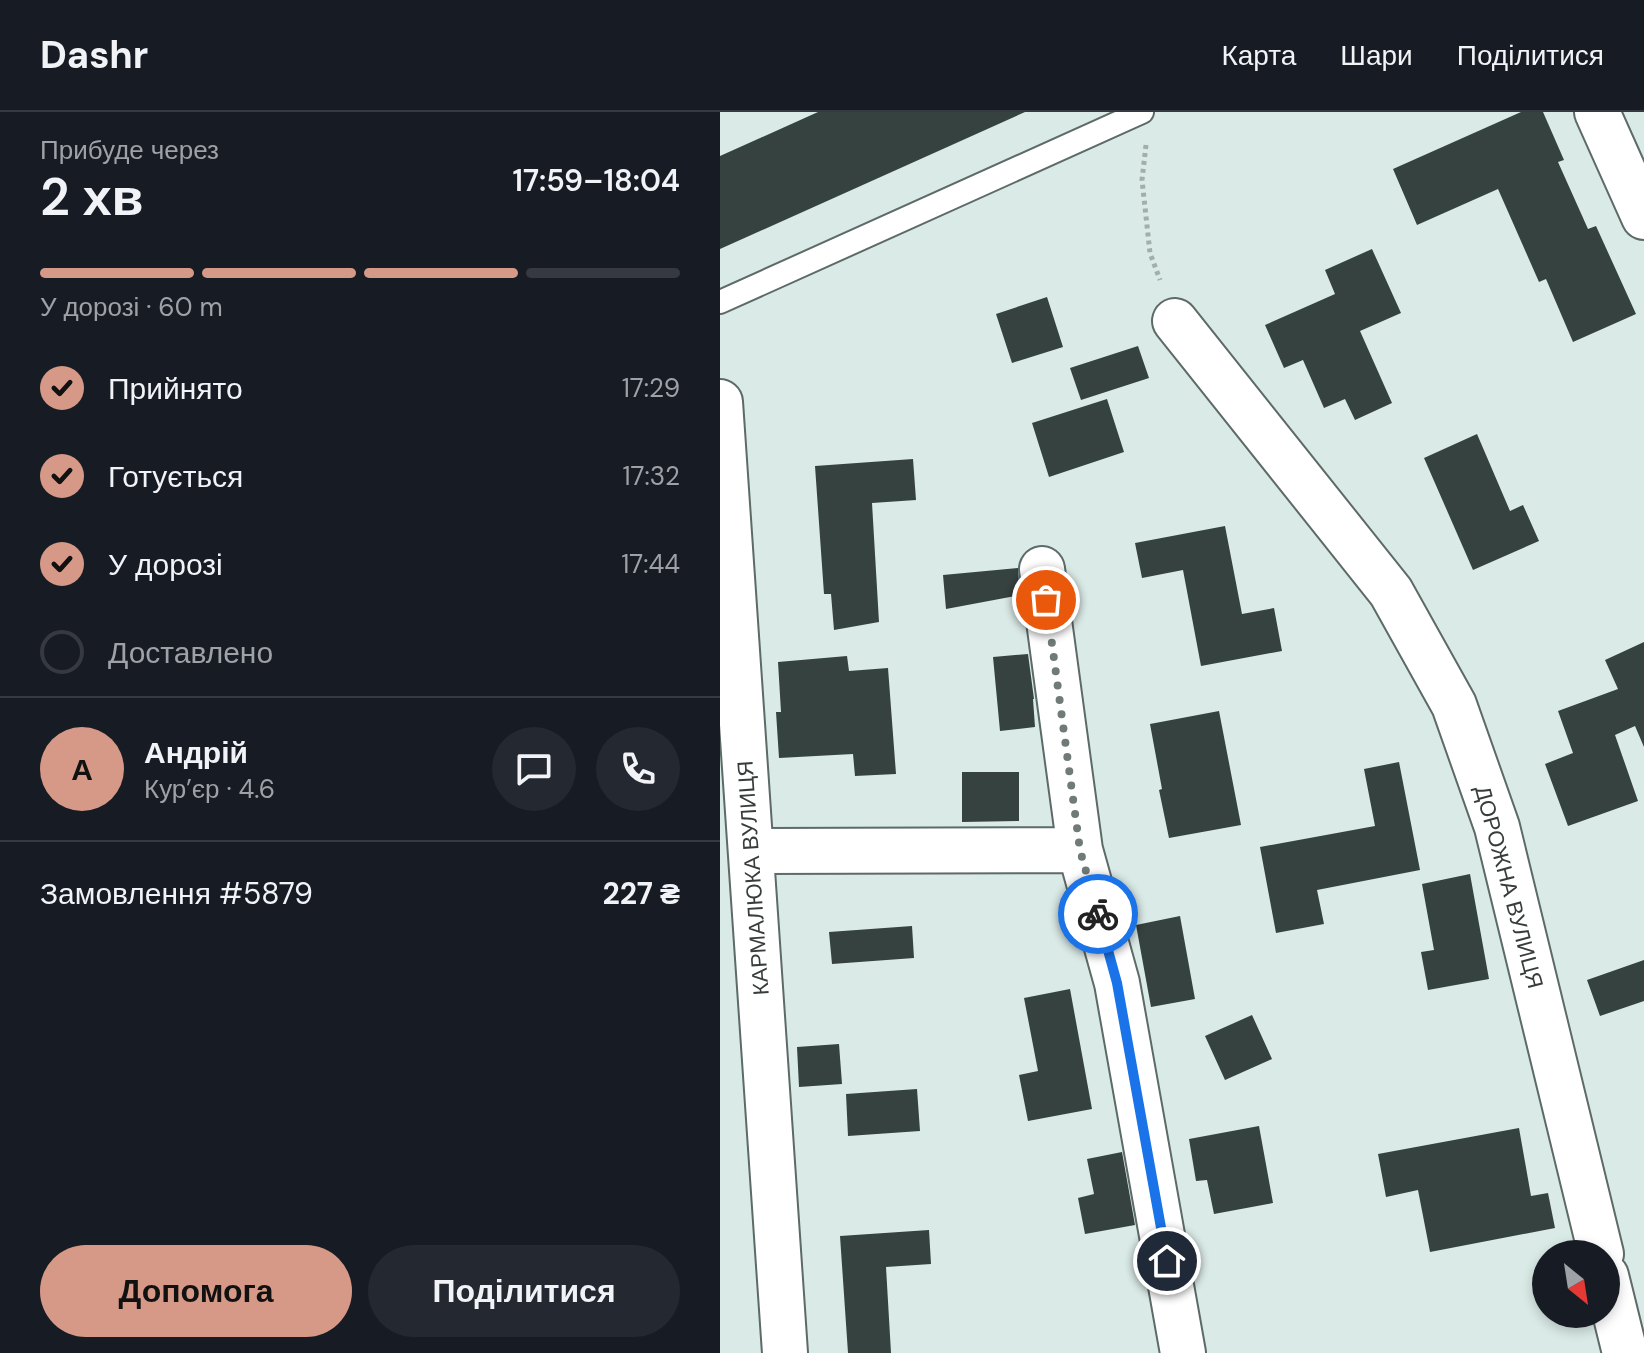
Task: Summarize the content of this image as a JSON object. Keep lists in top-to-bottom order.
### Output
{
  "streets": {
    "street": ["КАРМАЛЮКА ВУЛИЦЯ", "ДОРОЖНА ВУЛИЦЯ"]
  },
  "north": "bottom right",
  "page": {
    "header": "Dashr",
    "nav": ["Карта", "Шари", "Поділитися"],
    "heading": ["2 хв", "Прибуде через", "17:59–18:04"],
    "panel": [
      "Андрій",
      "Кур’єр · 4.6",
      "Замовлення #5879",
      "227 ₴"
    ],
    "bar": "У дорозі · 60 m",
    "list": [
      ["Прийнято", "17:29"],
      ["Готується", "17:32"],
      ["У дорозі", "17:44"],
      "Доставлено"
    ],
    "round": "А",
    "buttons": ["Допомога", "Поділитися"]
  }
}
